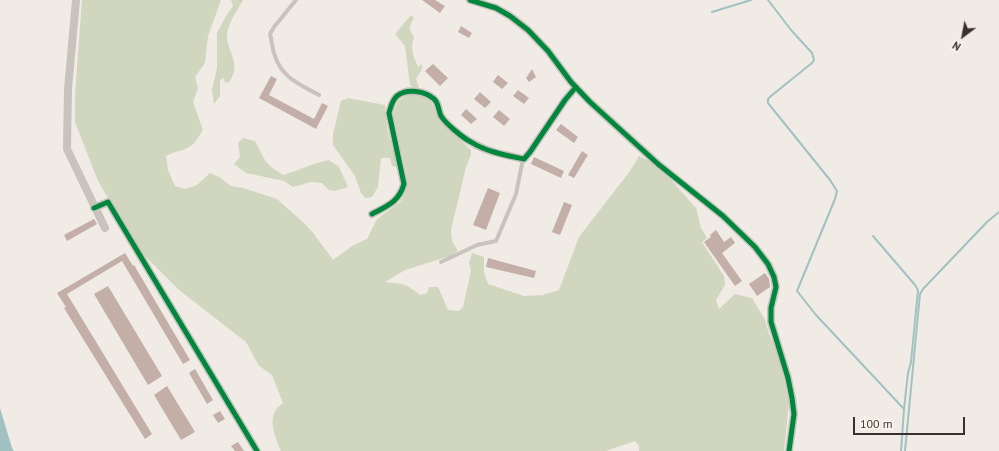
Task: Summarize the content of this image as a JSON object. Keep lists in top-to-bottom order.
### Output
{
  "scale_bar": "100 m",
  "north": "bottom left"
}
